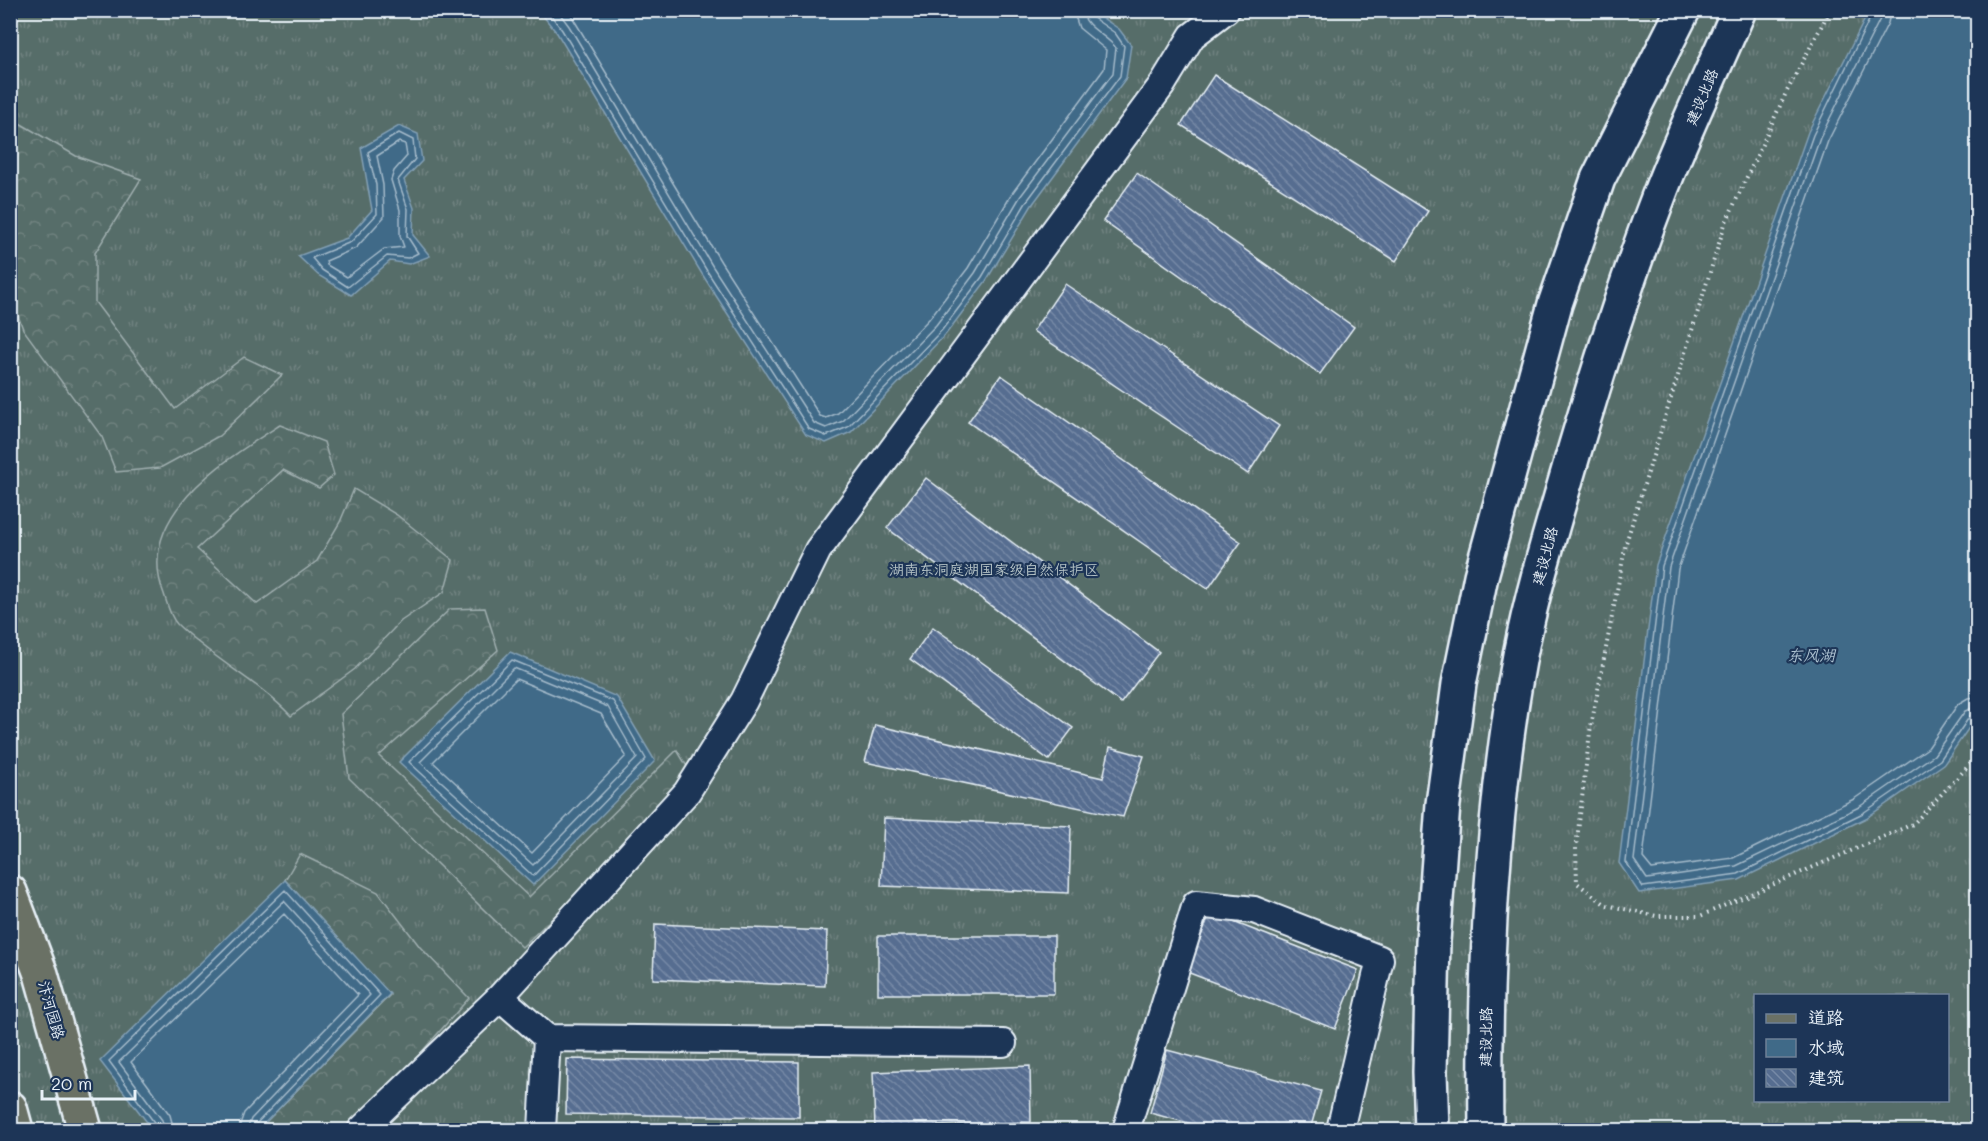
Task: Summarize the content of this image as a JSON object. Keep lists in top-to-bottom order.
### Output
{
  "streets": {
    "main road": ["建设北路", "汴河园路"]
  },
  "water": ["东风湖"],
  "parks": ["湖南东洞庭湖国家级自然保护区"],
  "legend": ["道路", "水域", "建筑"],
  "scale_bar": "20 m"
}
